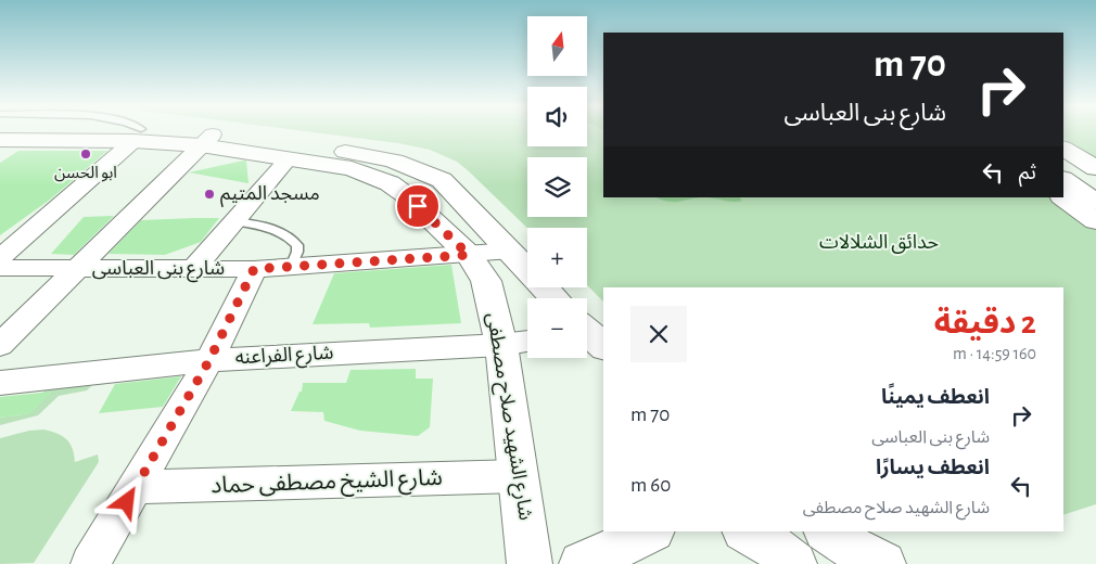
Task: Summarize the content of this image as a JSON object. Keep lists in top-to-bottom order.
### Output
{
  "streets": {
    "main road": ["شارع الشهيد صلاح مصطفى"],
    "street": ["شارع بنى العباسى", "شارع الفراعنه", "شارع الشيخ مصطفى حماد"]
  },
  "crossings": [
    ["شارع بنى العباسى", "شارع الشهيد صلاح مصطفى"],
    ["شارع الفراعنه", "شارع الشهيد صلاح مصطفى"],
    ["شارع الشهيد صلاح مصطفى", "شارع الشيخ مصطفى حماد"]
  ],
  "parks": ["حدائق الشلالات"],
  "places": ["ابو الحسن", "مسجد المتيم"],
  "north": "top",
  "page": {
    "map_buttons": ["+", "−"],
    "turn": ["70 m", "شارع بنى العباسى"],
    "then": "ثم",
    "heading": ["2 دقيقة", "160 m · 14:59"],
    "list": [
      {
        "name": "انعطف يمينًا",
        "note": "شارع بنى العباسى",
        "value": "70 m"
      },
      {
        "name": "انعطف يسارًا",
        "note": "شارع الشهيد صلاح مصطفى",
        "value": "60 m"
      }
    ]
  }
}
